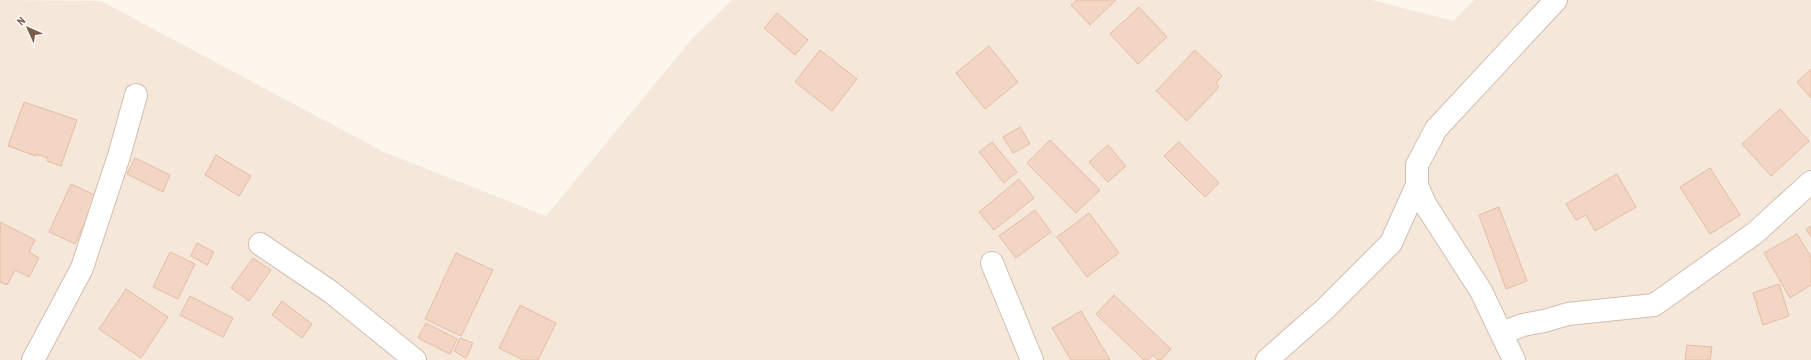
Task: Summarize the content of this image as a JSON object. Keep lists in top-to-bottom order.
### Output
{
  "north": "top left"
}
